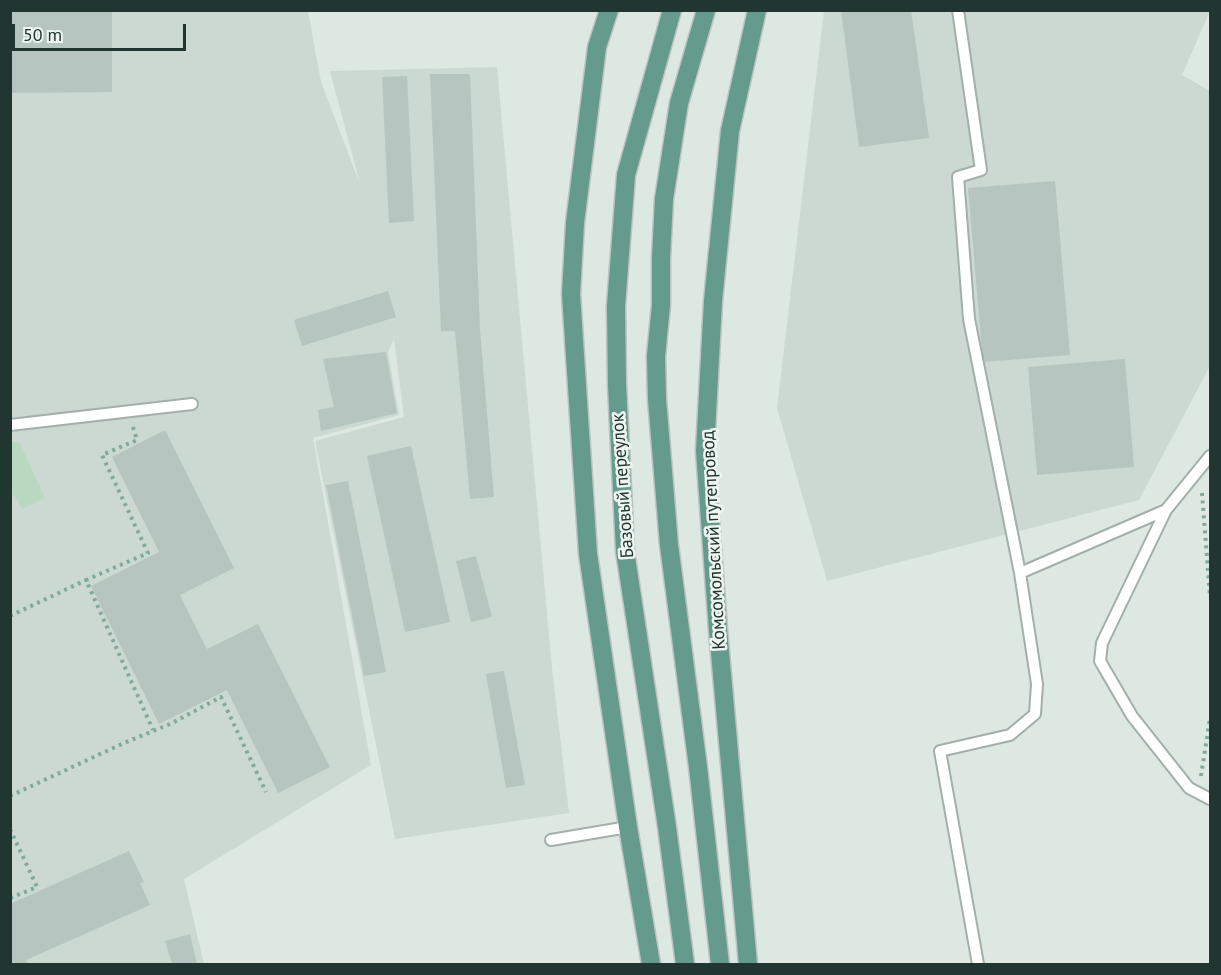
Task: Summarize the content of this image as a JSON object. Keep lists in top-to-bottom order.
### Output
{
  "streets": {
    "main road": ["Базовый переулок", "Комсомольский путепровод"]
  },
  "scale_bar": "50 m"
}
